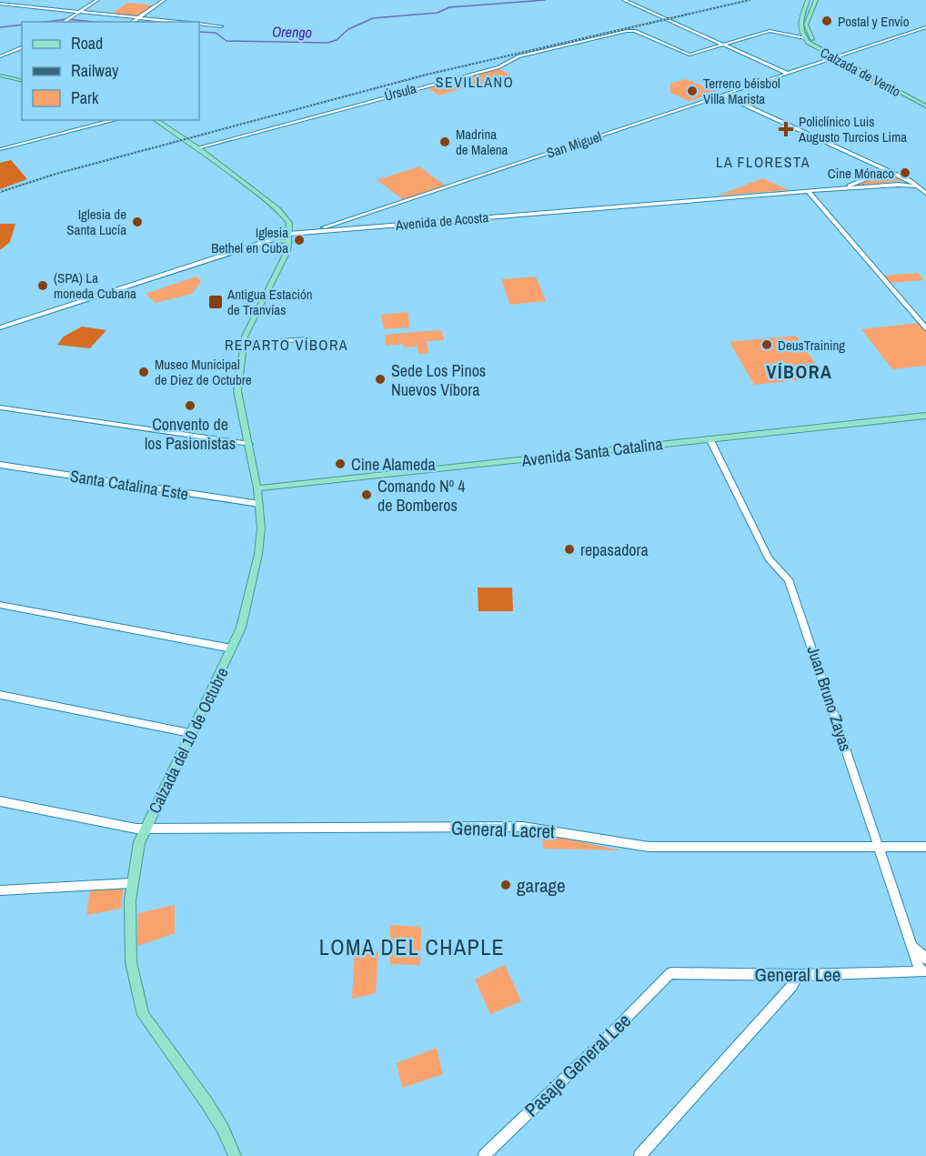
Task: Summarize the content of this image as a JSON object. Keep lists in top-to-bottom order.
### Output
{
  "streets": {
    "main road": ["Calzada de Vento", "Avenida Santa Catalina", "Calzada del 10 de Octubre"],
    "street": [
      "Úrsula",
      "San Miguel",
      "Avenida de Acosta",
      "Santa Catalina Este",
      "Juan Bruno Zayas",
      "General Lacret",
      "General Lee",
      "Pasaje General Lee"
    ]
  },
  "crossings": [
    ["Calzada de Vento", "San Miguel"],
    ["San Miguel", "Avenida de Acosta"],
    ["Avenida Santa Catalina", "Juan Bruno Zayas"],
    ["Avenida Santa Catalina", "Calzada del 10 de Octubre"],
    ["Santa Catalina Este", "Calzada del 10 de Octubre"],
    ["Juan Bruno Zayas", "General Lacret"],
    ["Juan Bruno Zayas", "General Lee"],
    ["Calzada del 10 de Octubre", "General Lacret"],
    ["General Lee", "Pasaje General Lee"]
  ],
  "districts": [
    "SEVILLANO",
    "LA FLORESTA",
    "REPARTO VÍBORA",
    "VÍBORA",
    "LOMA DEL CHAPLE"
  ],
  "water": ["Orengo"],
  "places": {
    "other": [
      "Postal y Envío",
      "Terreno béisbol Villa Marista",
      "Madrina de Malena",
      "Cine Mónaco",
      "Iglesia de Santa Lucía",
      "Iglesia Bethel en Cuba",
      "(SPA) La moneda Cubana",
      "DeusTraining",
      "Museo Municipal de Diez de Octubre",
      "Sede Los Pinos Nuevos Víbora",
      "Convento de los Pasionistas",
      "Cine Alameda",
      "Comando Nº 4 de Bomberos",
      "repasadora",
      "garage"
    ],
    "health": ["Policlínico Luis Augusto Turcios Lima"],
    "transit": ["Antigua Estación de Tranvías"]
  },
  "legend": ["Road", "Railway", "Park"]
}
